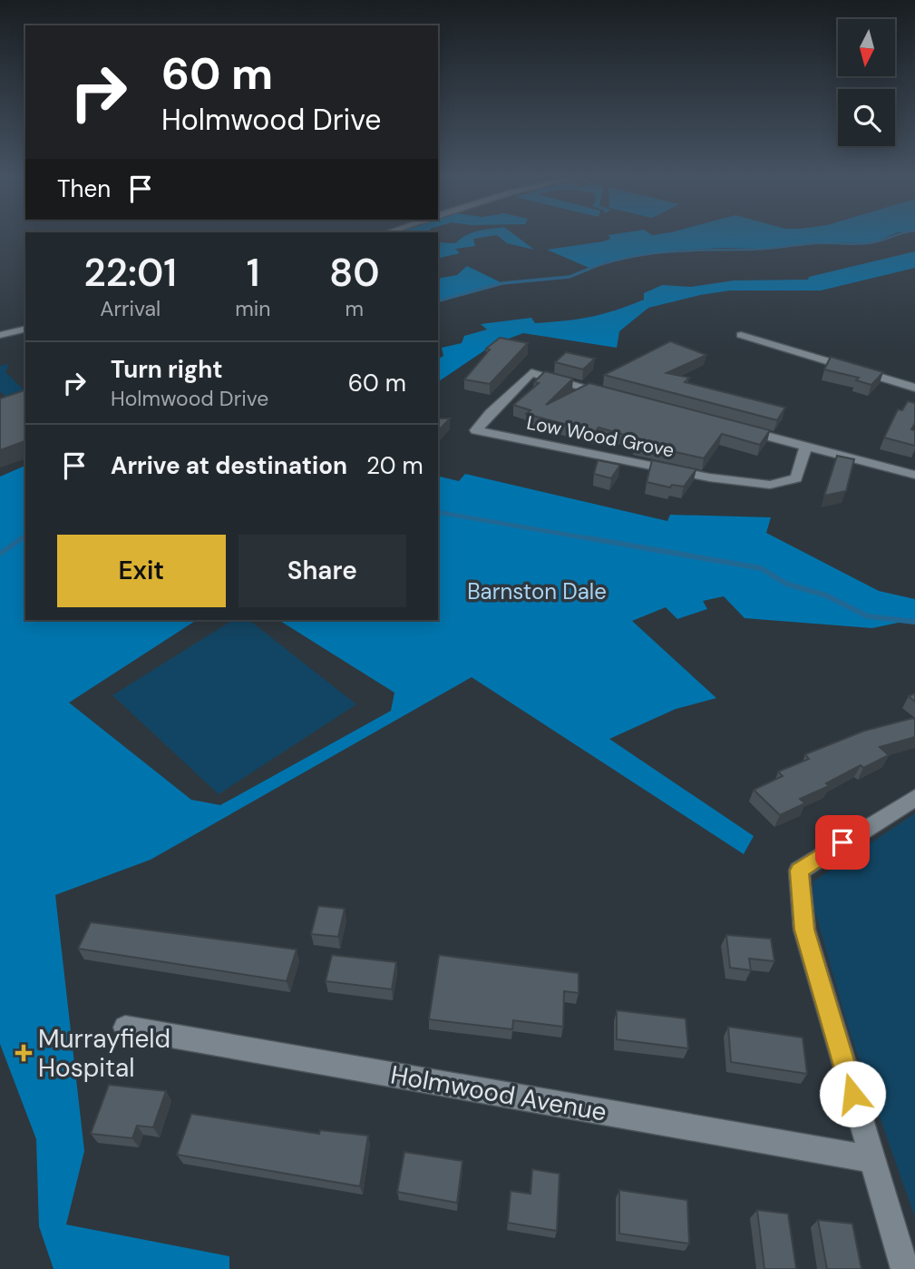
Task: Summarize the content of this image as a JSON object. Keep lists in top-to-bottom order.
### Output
{
  "streets": {
    "street": ["Low Wood Grove", "Holmwood Avenue"]
  },
  "parks": ["Barnston Dale"],
  "places": {
    "health": ["Murrayfield Hospital"]
  },
  "north": "bottom",
  "page": {
    "turn": ["60 m", "Holmwood Drive"],
    "then": "Then",
    "eta": [
      "22:01",
      "Arrival",
      "1",
      "min",
      "80",
      "m"
    ],
    "list": [
      {
        "name": "Turn right",
        "note": "Holmwood Drive",
        "value": "60 m"
      },
      {
        "name": "Arrive at destination",
        "value": "20 m"
      }
    ],
    "buttons": ["Exit", "Share"]
  }
}
